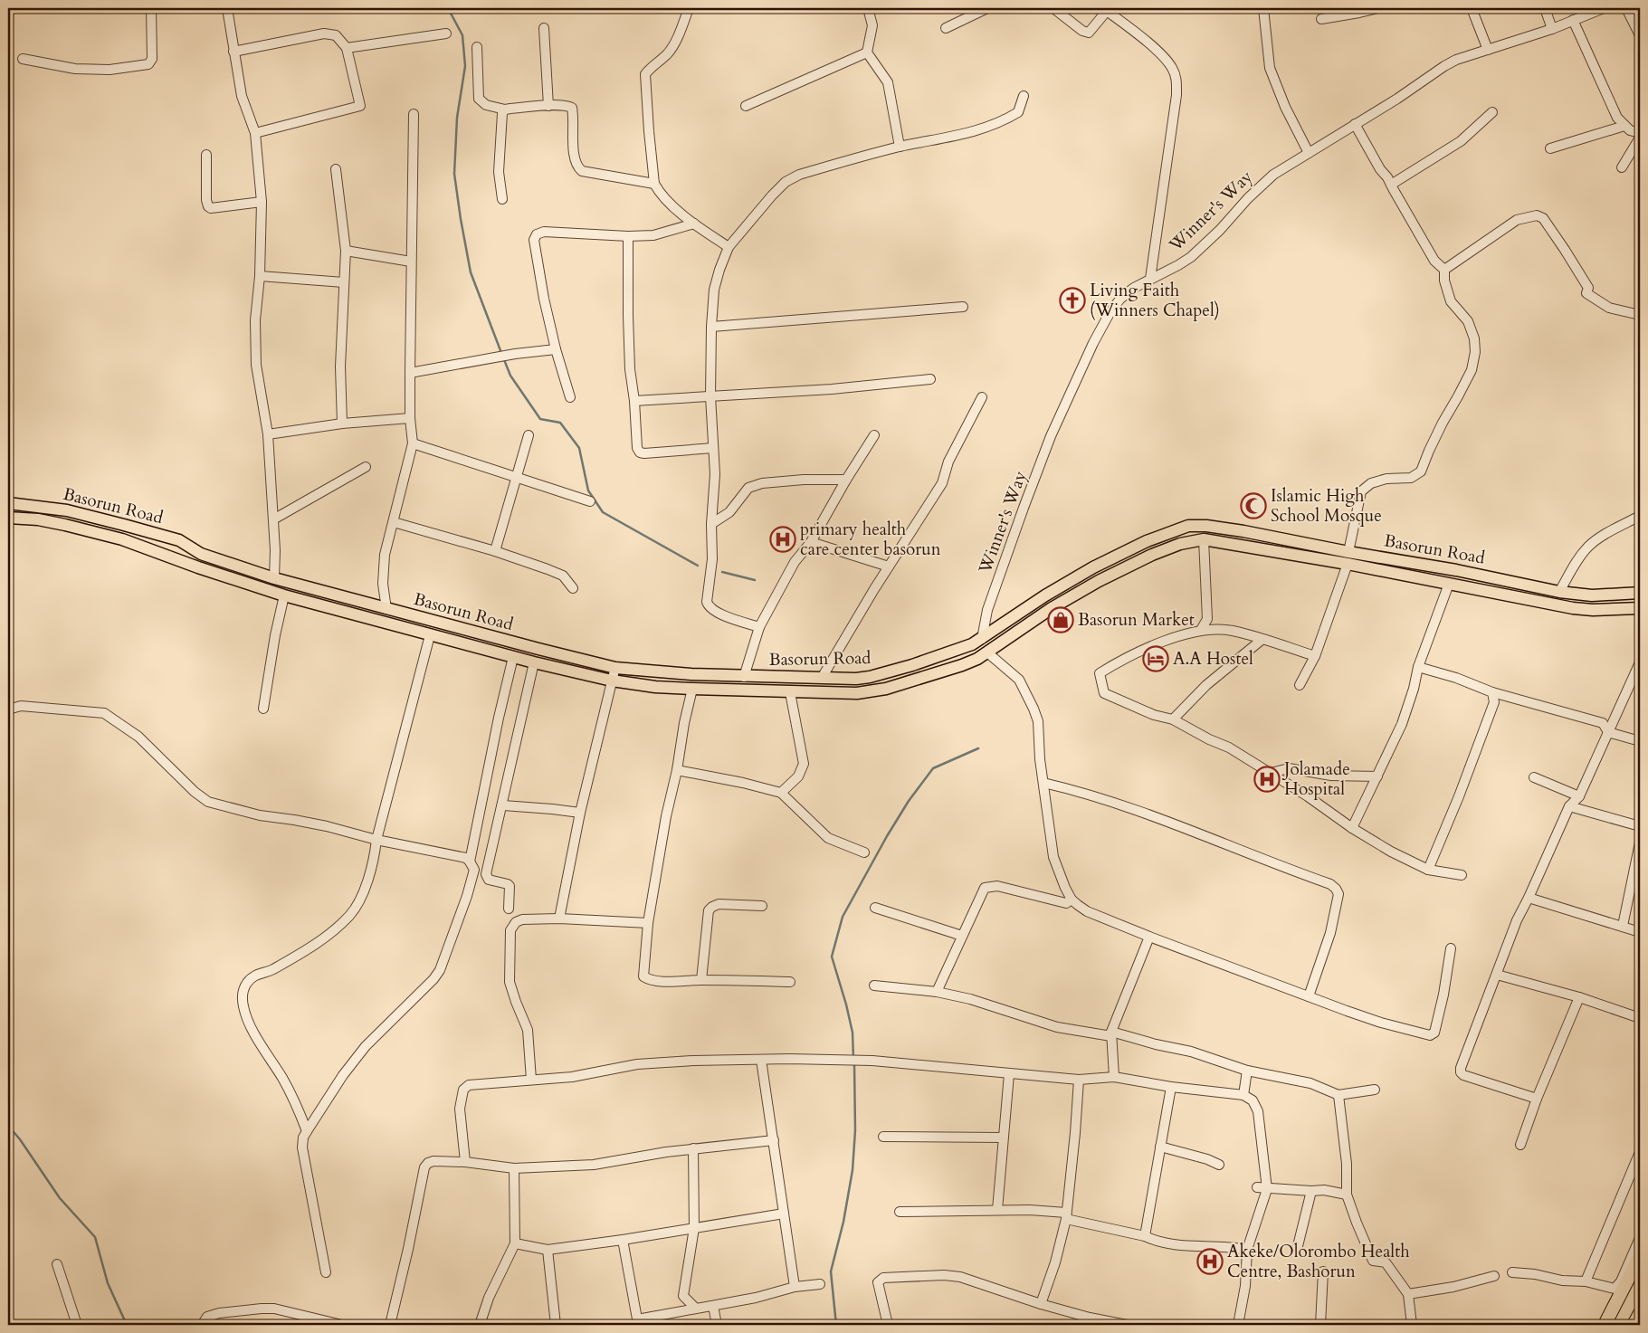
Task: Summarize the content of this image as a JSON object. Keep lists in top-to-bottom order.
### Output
{
  "streets": {
    "main road": ["Basorun Road"],
    "street": ["Winner's Way"]
  },
  "crossings": [
    ["Winner's Way", "Basorun Road"]
  ],
  "places": {
    "church": ["Living Faith (Winners Chapel)"],
    "mosque": ["Islamic High School Mosque"],
    "hospital": ["primary health care center basorun", "Jolamade Hospital", "Akeke/Olorombo Health Centre, Bashorun"],
    "shop": ["Basorun Market"],
    "hotel": ["A.A Hostel"]
  }
}
